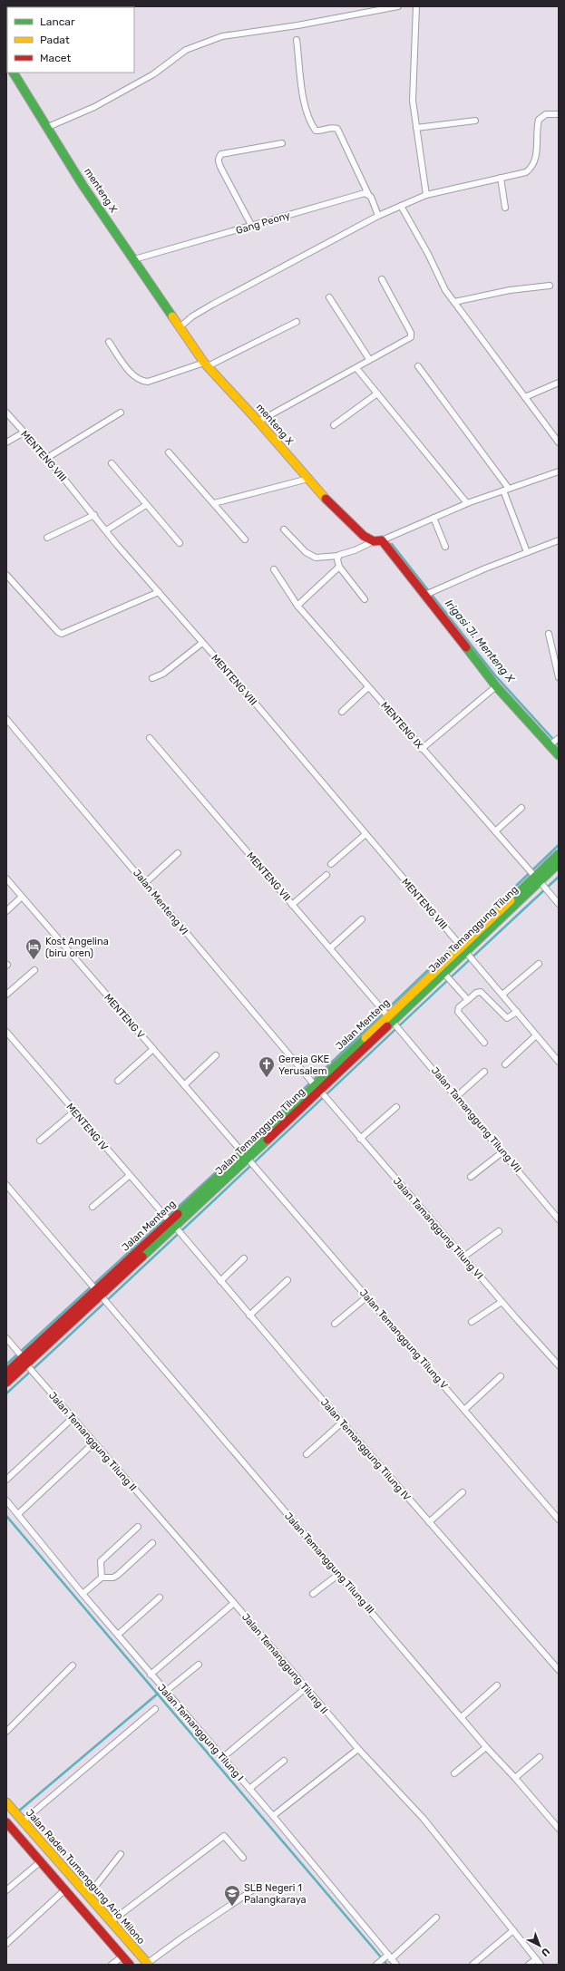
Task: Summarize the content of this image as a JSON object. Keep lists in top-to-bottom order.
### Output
{
  "streets": {
    "main road": [
      "menteng X",
      "Jalan Temanggung Tilung",
      "Jalan Menteng",
      "Jalan Raden Tumenggung Ario Milono"
    ],
    "street": [
      "Gang Peony",
      "MENTENG VIII",
      "MENTENG IX",
      "MENTENG VII",
      "Jalan Menteng VI",
      "MENTENG V",
      "Jalan Tamanggung Tilung VII",
      "MENTENG IV",
      "Jalan Tamanggung Tilung VI",
      "Jalan Temanggung Tilung V",
      "Jalan Temanggung Tilung II",
      "Jalan Temanggung Tilung IV",
      "Jalan Temanggung Tilung III",
      "Jalan Temanggung Tilung I"
    ]
  },
  "crossings": [
    ["menteng X", "Gang Peony"],
    ["MENTENG VIII", "Jalan Temanggung Tilung"],
    ["MENTENG VIII", "Jalan Menteng"],
    ["MENTENG IX", "Jalan Temanggung Tilung"],
    ["MENTENG VII", "Jalan Temanggung Tilung"],
    ["MENTENG VII", "Jalan Menteng"],
    ["MENTENG VII", "Jalan Tamanggung Tilung VII"],
    ["Jalan Menteng VI", "Jalan Temanggung Tilung"],
    ["Jalan Menteng VI", "Jalan Tamanggung Tilung VI"],
    ["Jalan Temanggung Tilung", "MENTENG V"],
    ["Jalan Temanggung Tilung", "Jalan Menteng"],
    ["Jalan Temanggung Tilung", "Jalan Tamanggung Tilung VII"],
    ["Jalan Temanggung Tilung", "MENTENG IV"],
    ["Jalan Temanggung Tilung", "Jalan Tamanggung Tilung VI"],
    ["Jalan Temanggung Tilung", "Jalan Temanggung Tilung V"],
    ["Jalan Temanggung Tilung", "Jalan Temanggung Tilung II"],
    ["Jalan Temanggung Tilung", "Jalan Temanggung Tilung IV"],
    ["Jalan Temanggung Tilung", "Jalan Temanggung Tilung III"],
    ["MENTENG V", "Jalan Temanggung Tilung V"],
    ["Jalan Menteng", "Jalan Tamanggung Tilung VII"],
    ["MENTENG IV", "Jalan Temanggung Tilung IV"]
  ],
  "water": ["Irigasi Jl. Menteng X"],
  "places": {
    "hotel": ["Kost Angelina (biru oren)"],
    "church": ["Gereja GKE Yerusalem"],
    "school or university": ["SLB Negeri 1 Palangkaraya"]
  },
  "legend": ["Lancar", "Padat", "Macet"],
  "north": "bottom right"
}
